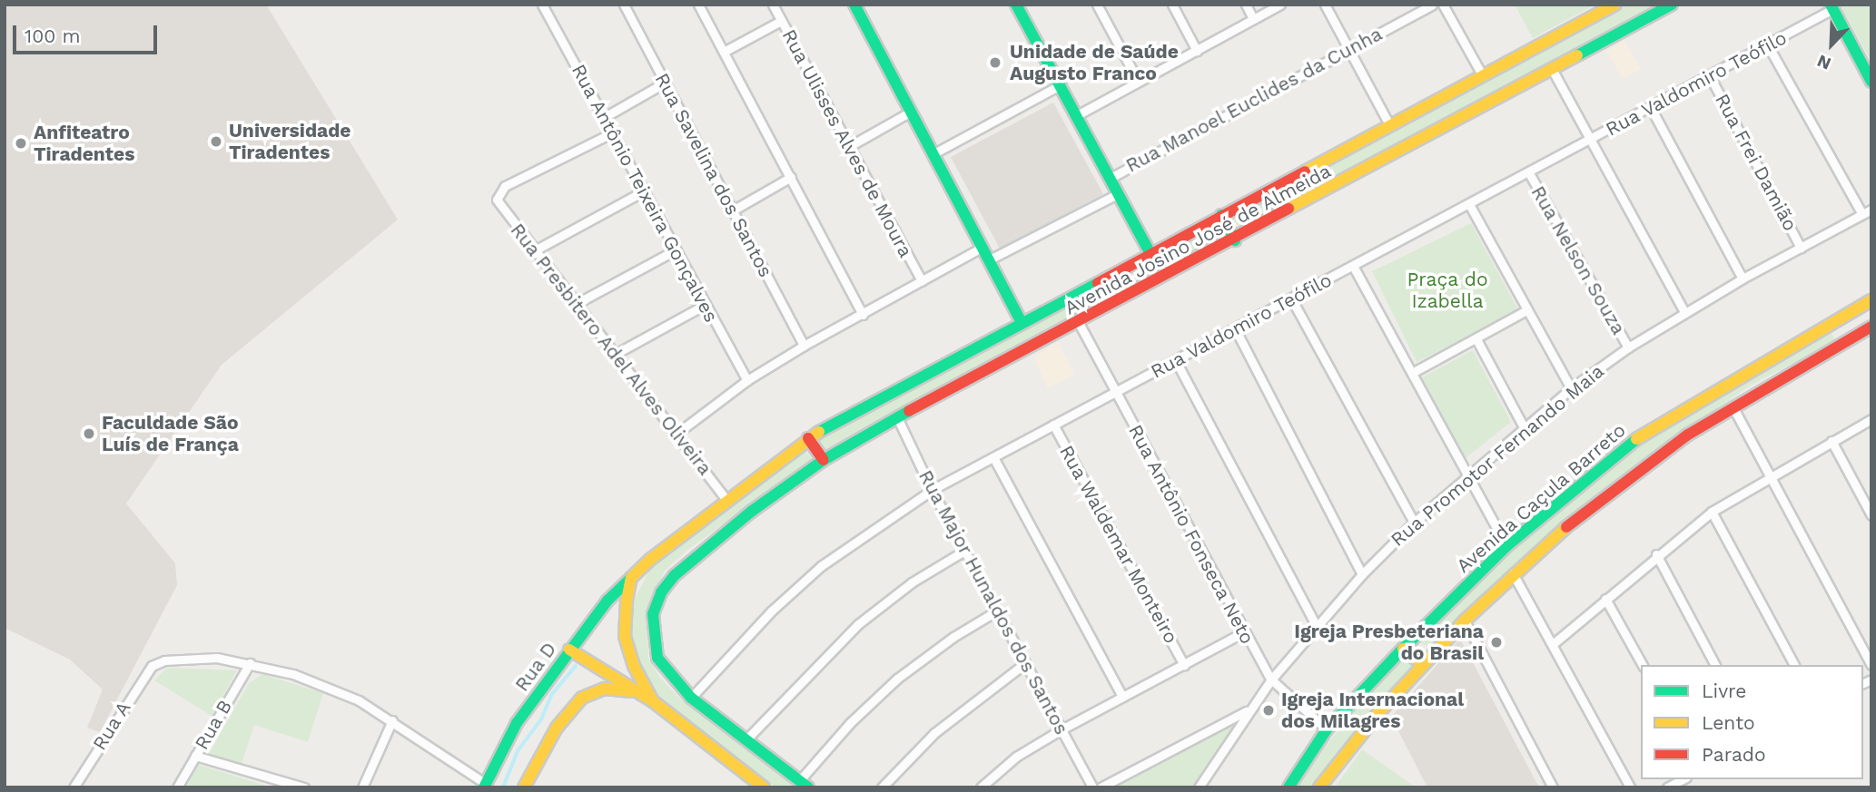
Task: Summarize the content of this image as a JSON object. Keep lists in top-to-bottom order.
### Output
{
  "streets": {
    "main road": ["Avenida Josino José de Almeida", "Avenida Caçula Barreto", "Rua D"],
    "street": [
      "Rua Valdomiro Teófilo",
      "Rua Manoel Euclides da Cunha",
      "Rua Ulisses Alves de Moura",
      "Rua Frei Damião",
      "Rua Savelina dos Santos",
      "Rua Antônio Teixeira Gonçalves",
      "Rua Nelson Souza",
      "Rua Presbitero Adel Alves Oliveira",
      "Rua Promotor Fernando Maia",
      "Rua Antônio Fonseca Neto",
      "Rua Waldemar Monteiro",
      "Rua Major Hunaldos dos Santos",
      "Rua B",
      "Rua A"
    ]
  },
  "crossings": [
    ["Rua Valdomiro Teófilo", "Rua Frei Damião"],
    ["Rua Valdomiro Teófilo", "Avenida Josino José de Almeida"],
    ["Rua Valdomiro Teófilo", "Rua Nelson Souza"],
    ["Rua Valdomiro Teófilo", "Rua Antônio Fonseca Neto"],
    ["Rua Valdomiro Teófilo", "Rua Waldemar Monteiro"],
    ["Rua Valdomiro Teófilo", "Rua Major Hunaldos dos Santos"],
    ["Rua Frei Damião", "Rua Promotor Fernando Maia"],
    ["Rua Antônio Teixeira Gonçalves", "Rua Presbitero Adel Alves Oliveira"],
    ["Avenida Josino José de Almeida", "Rua Presbitero Adel Alves Oliveira"],
    ["Avenida Josino José de Almeida", "Rua Antônio Fonseca Neto"],
    ["Avenida Josino José de Almeida", "Rua Major Hunaldos dos Santos"],
    ["Avenida Josino José de Almeida", "Rua D"],
    ["Rua Nelson Souza", "Rua Promotor Fernando Maia"],
    ["Rua Presbitero Adel Alves Oliveira", "Rua D"],
    ["Rua Promotor Fernando Maia", "Rua Antônio Fonseca Neto"],
    ["Avenida Caçula Barreto", "Rua Antônio Fonseca Neto"],
    ["Rua B", "Rua A"]
  ],
  "parks": ["Praça do Izabella"],
  "places": [
    "Unidade de Saúde Augusto Franco",
    "Universidade Tiradentes",
    "Anfiteatro Tiradentes",
    "Faculdade São Luís de França",
    "Igreja Presbeteriana do Brasil",
    "Igreja Internacional dos Milagres"
  ],
  "legend": ["Livre", "Lento", "Parado"],
  "scale_bar": "100 m",
  "north": "bottom left"
}
